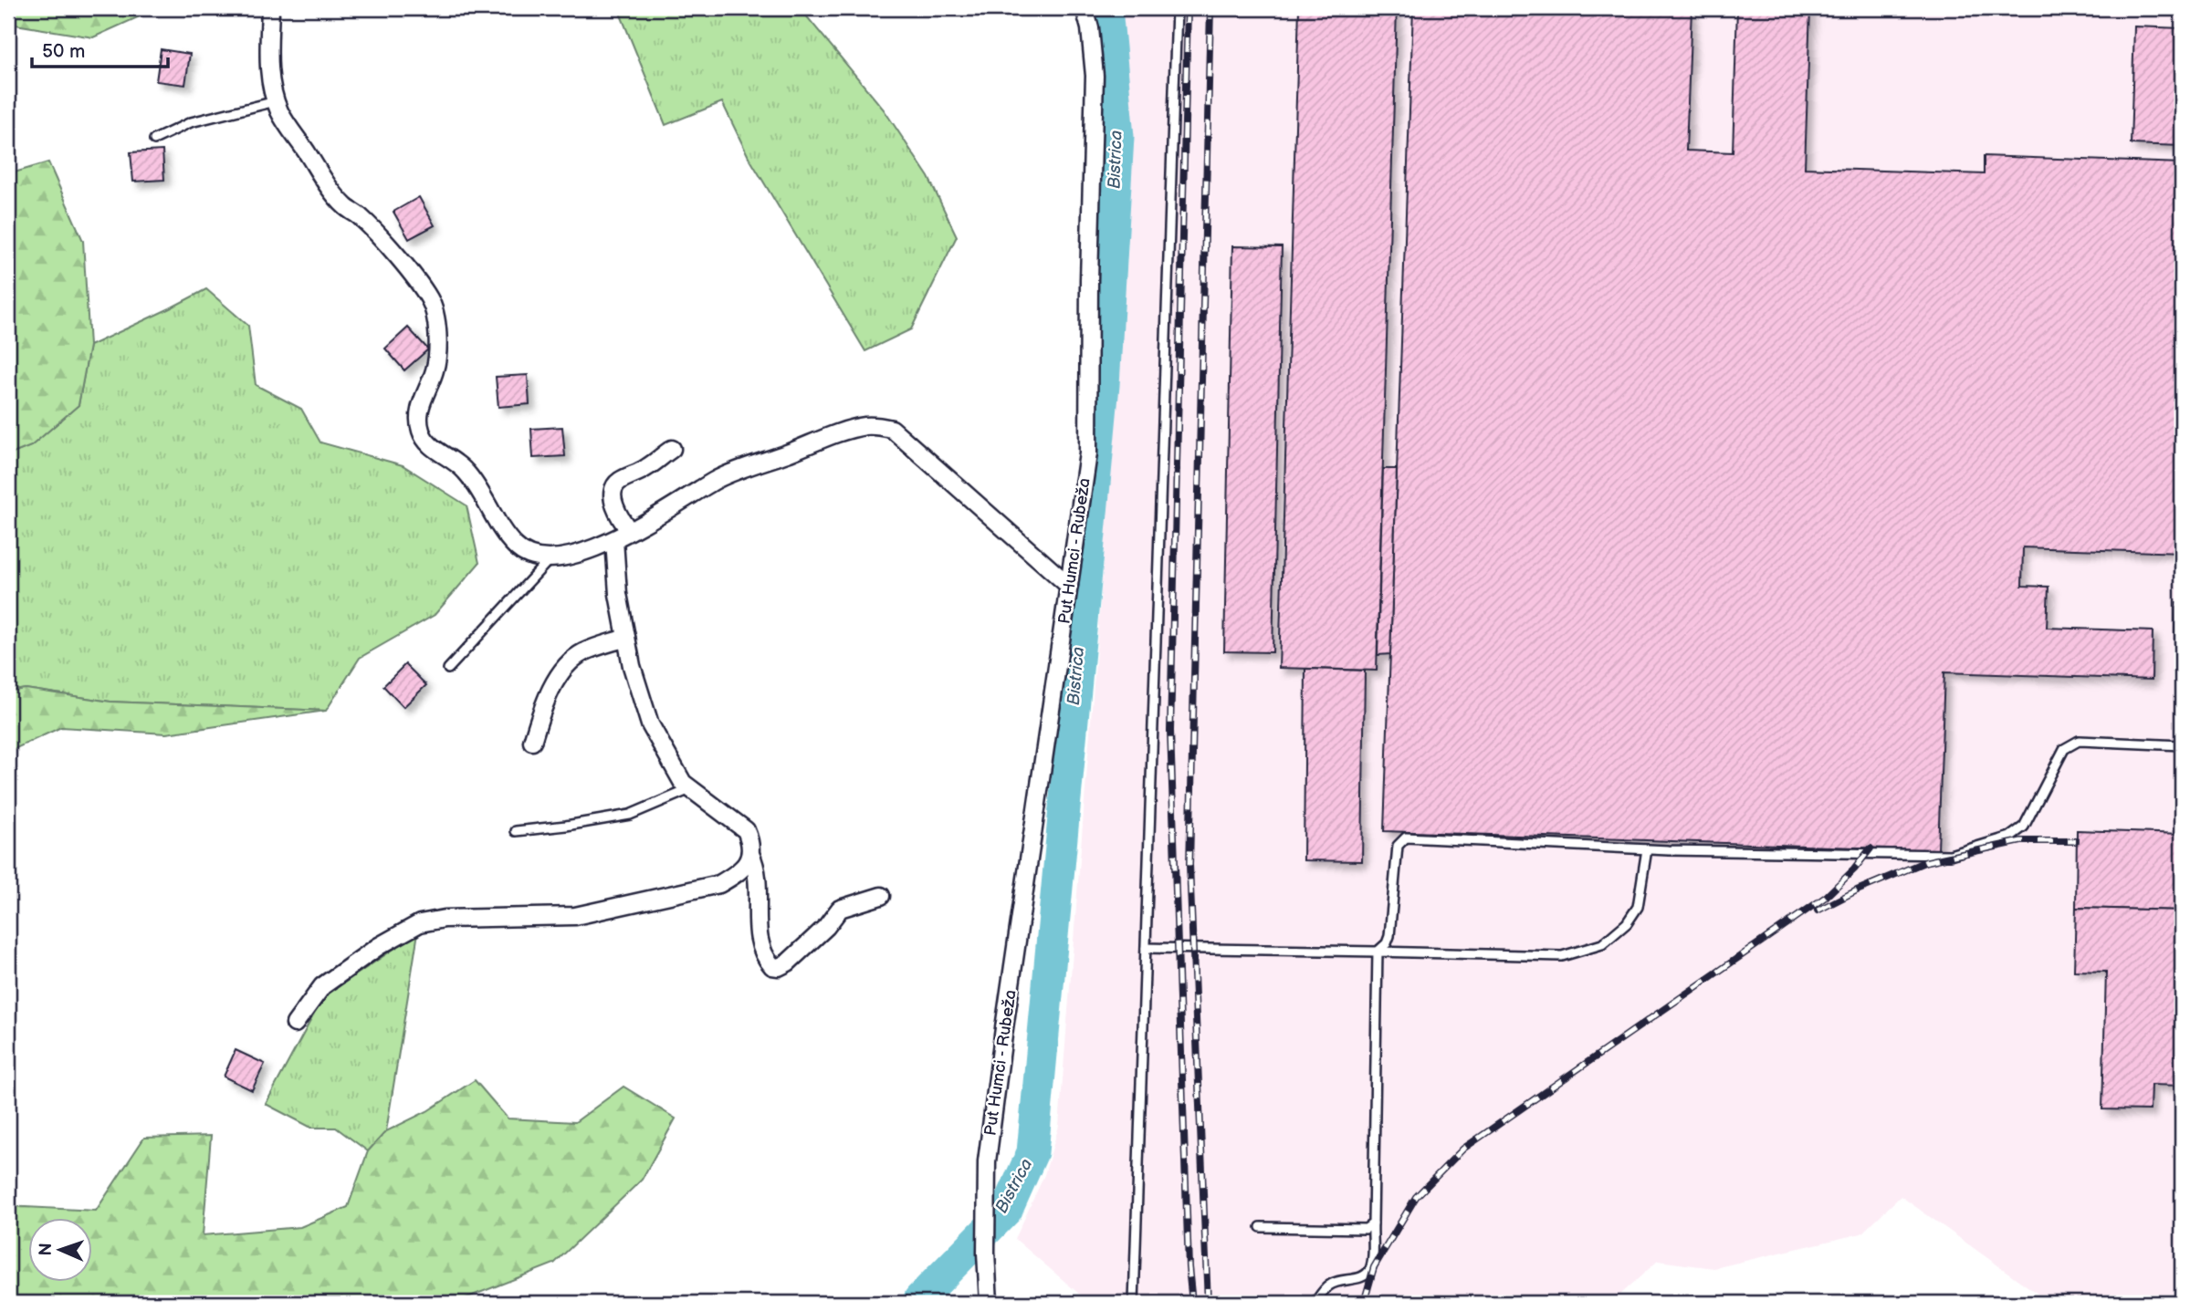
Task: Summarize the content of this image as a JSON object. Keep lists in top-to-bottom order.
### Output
{
  "streets": {
    "street": ["Put Humci - Rubeža"]
  },
  "water": ["Bistrica"],
  "scale_bar": "50 m",
  "north": "left"
}
